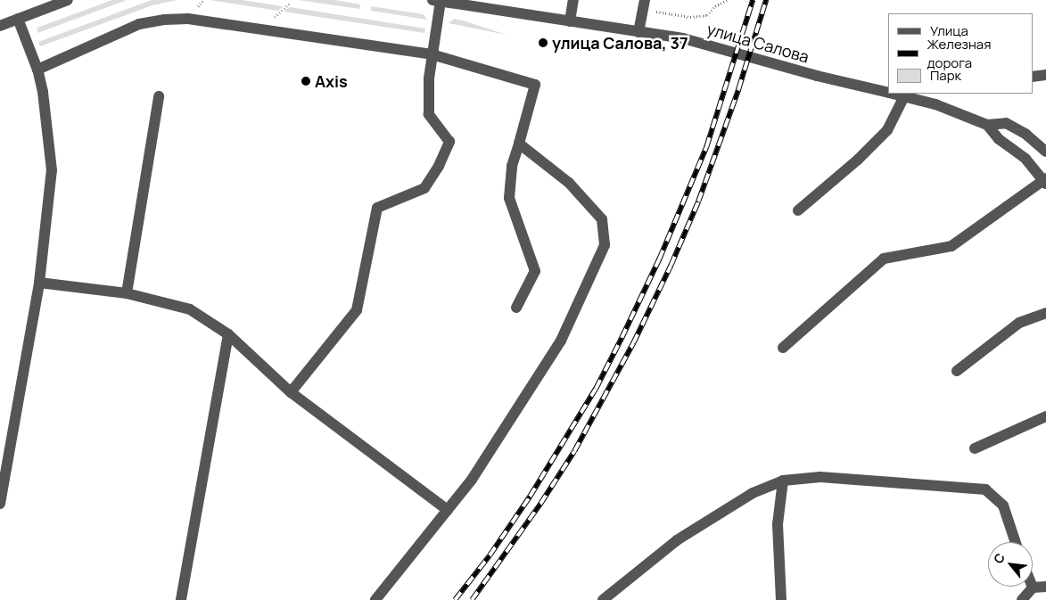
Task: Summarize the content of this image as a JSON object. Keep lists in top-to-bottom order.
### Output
{
  "streets": {
    "street": ["улица Салова"]
  },
  "places": ["улица Салова, 37", "Axis"],
  "legend": ["Улица", "Железная дорога", "Парк"],
  "north": "top left"
}
